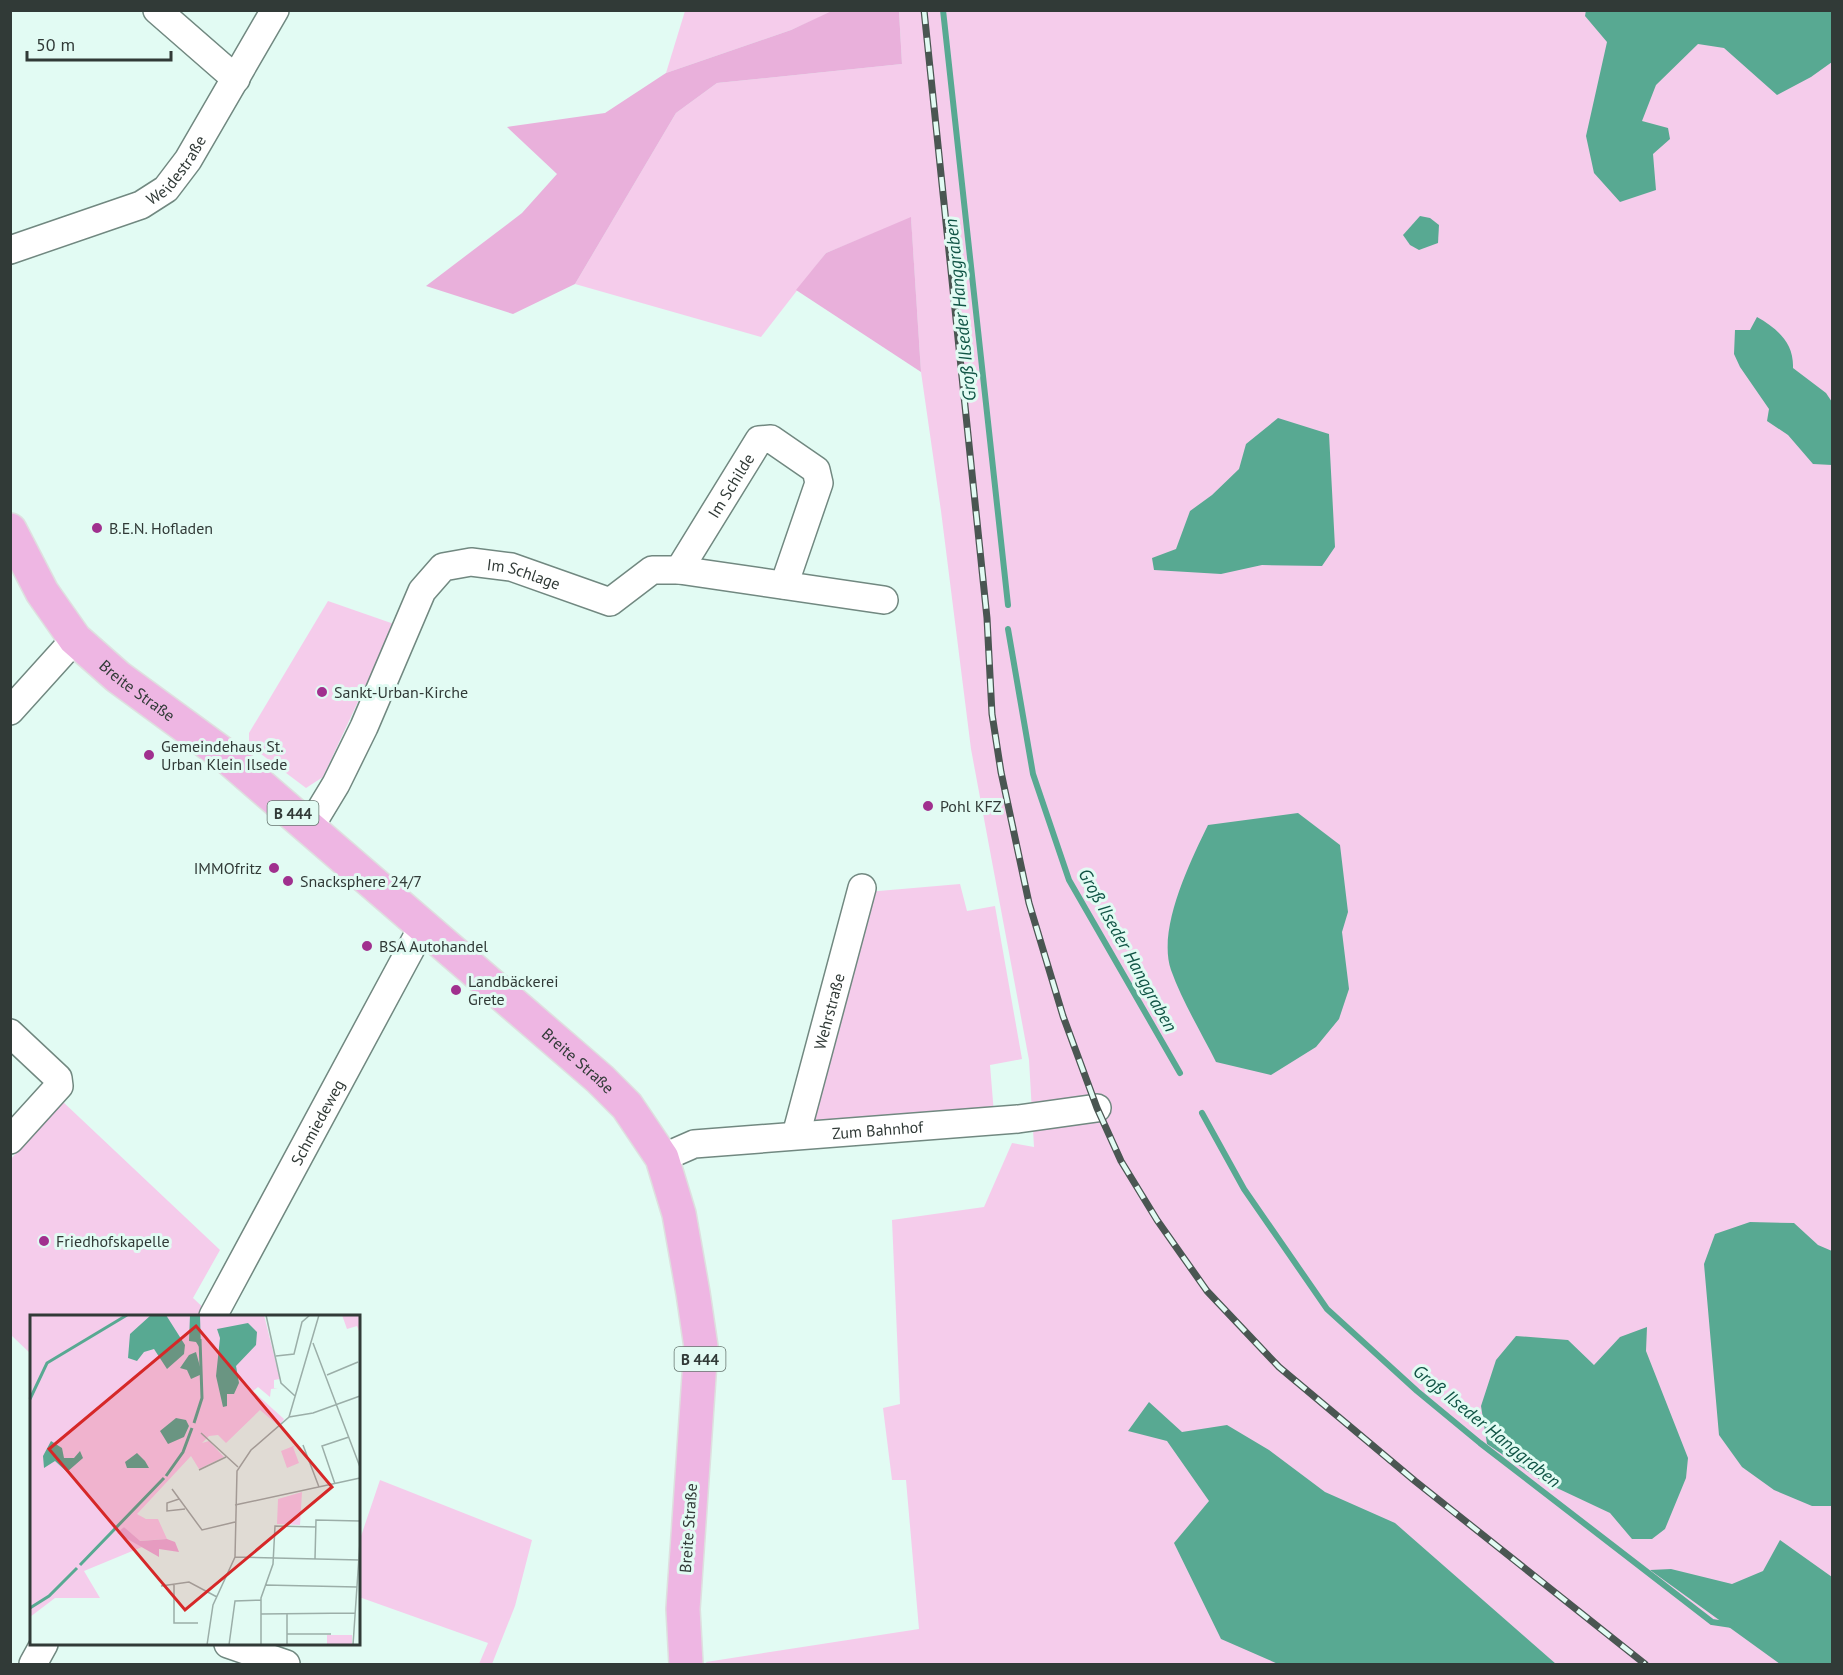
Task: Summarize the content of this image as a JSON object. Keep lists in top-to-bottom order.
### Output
{
  "streets": {
    "main road": ["Breite Straße", "B 444"],
    "street": [
      "Weidestraße",
      "Im Schilde",
      "Im Schlage",
      "Wehrstraße",
      "Schmiedeweg",
      "Zum Bahnhof"
    ]
  },
  "crossings": [
    ["Im Schilde", "Im Schlage"],
    ["Im Schlage", "Breite Straße"],
    ["Breite Straße", "Schmiedeweg"],
    ["Breite Straße", "Zum Bahnhof"],
    ["Wehrstraße", "Zum Bahnhof"]
  ],
  "water": ["Groß Ilseder Hanggraben"],
  "places": [
    "B.E.N. Hofladen",
    "Sankt-Urban-Kirche",
    "Gemeindehaus St. Urban Klein Ilsede",
    "Pohl KFZ",
    "IMMOfritz",
    "Snacksphere 24/7",
    "BSA Autohandel",
    "Landbäckerei Grete",
    "Friedhofskapelle"
  ],
  "scale_bar": "50 m"
}
